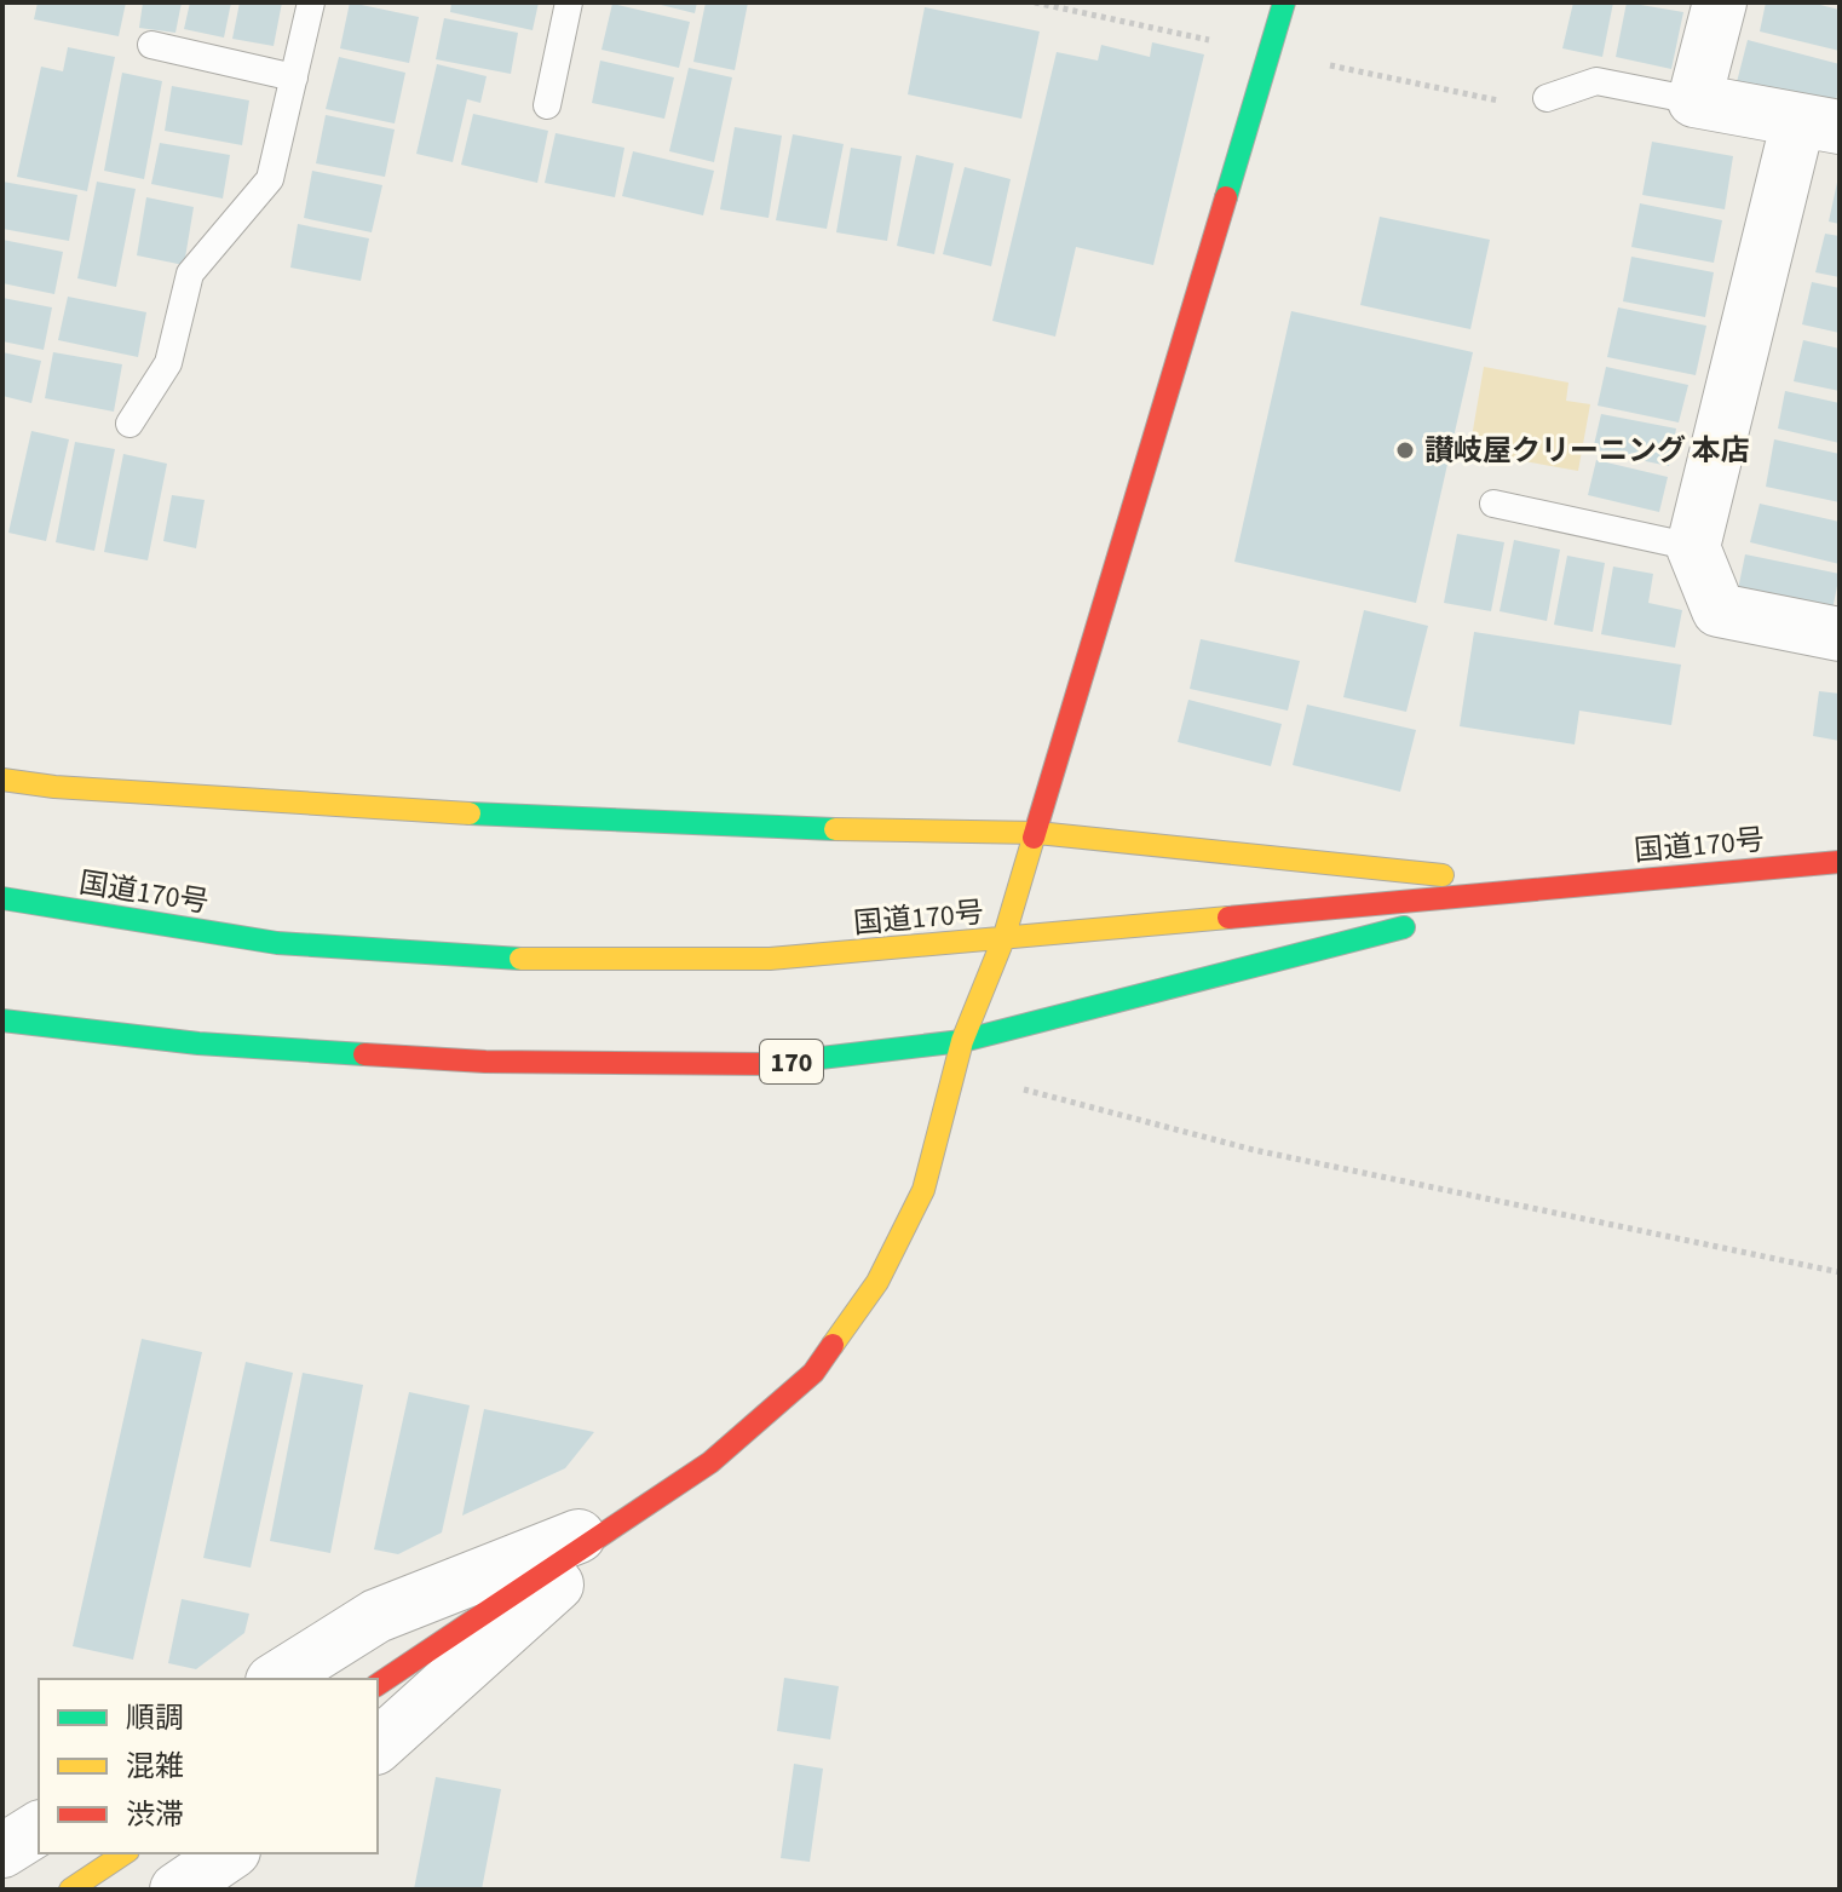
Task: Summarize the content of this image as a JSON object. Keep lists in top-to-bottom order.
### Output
{
  "streets": {
    "main road": ["国道170号", "170"]
  },
  "crossings": [
    ["国道170号", "170"]
  ],
  "places": ["讃岐屋クリーニング 本店"],
  "legend": ["順調", "混雑", "渋滞"]
}
